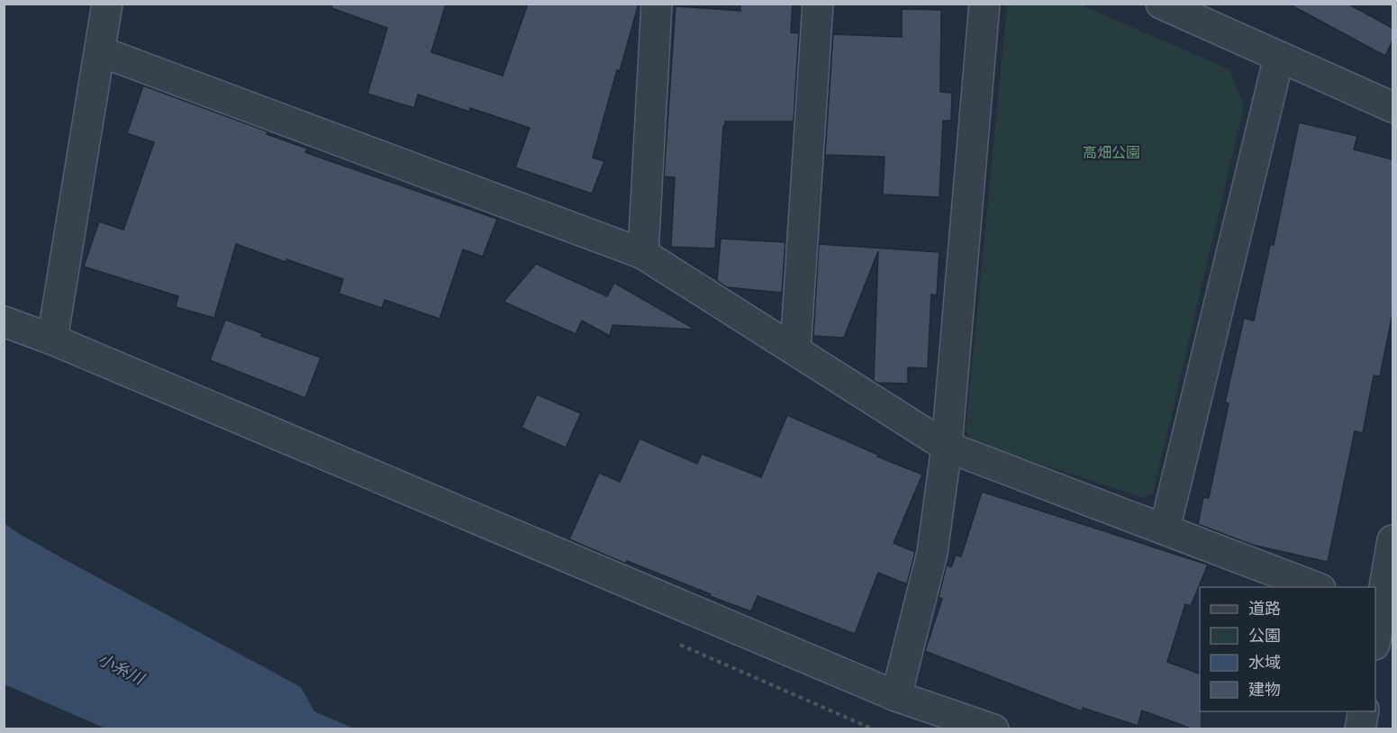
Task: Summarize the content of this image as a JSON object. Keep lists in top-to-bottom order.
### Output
{
  "water": ["小糸川"],
  "parks": ["高畑公園"],
  "legend": [
    "道路",
    "公園",
    "水域",
    "建物"
  ]
}
